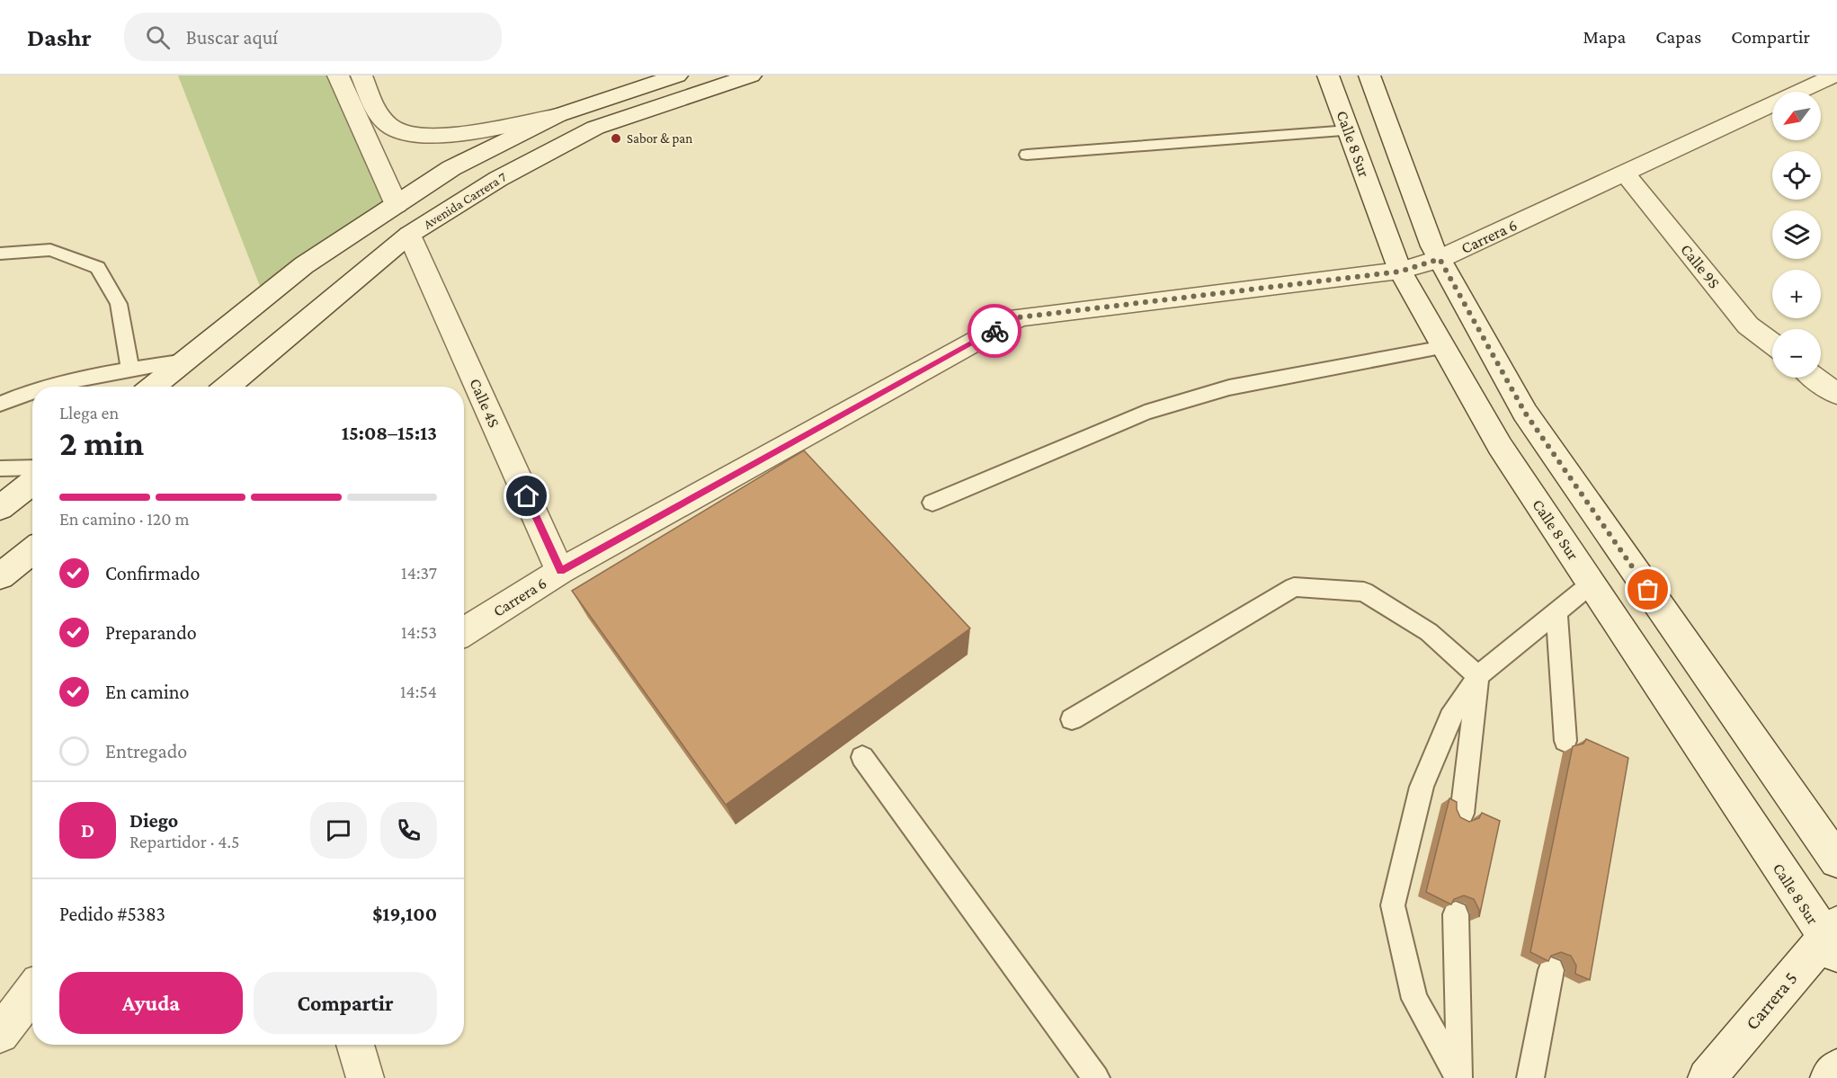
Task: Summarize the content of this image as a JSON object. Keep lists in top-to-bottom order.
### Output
{
  "streets": {
    "main road": [
      "Calle 8 Sur",
      "Avenida Carrera 7",
      "Carrera 6",
      "Calle 9S",
      "Calle 4S",
      "Carrera 5"
    ]
  },
  "crossings": [
    ["Calle 8 Sur", "Carrera 6"],
    ["Calle 8 Sur", "Carrera 5"],
    ["Avenida Carrera 7", "Calle 4S"],
    ["Carrera 6", "Calle 9S"],
    ["Carrera 6", "Calle 4S"]
  ],
  "places": ["Sabor & pan"],
  "north": "bottom left",
  "page": {
    "header": "Dashr",
    "search": "Buscar aquí",
    "nav": ["Mapa", "Capas", "Compartir"],
    "map_buttons": ["+", "−"],
    "heading": ["2 min", "Llega en", "15:08–15:13"],
    "panel": [
      "Diego",
      "Repartidor · 4.5",
      "Pedido #5383",
      "$19,100"
    ],
    "bar": "En camino · 120 m",
    "list": [
      ["Confirmado", "14:37"],
      ["Preparando", "14:53"],
      ["En camino", "14:54"],
      "Entregado"
    ],
    "round": "D",
    "buttons": ["Ayuda", "Compartir"]
  }
}
